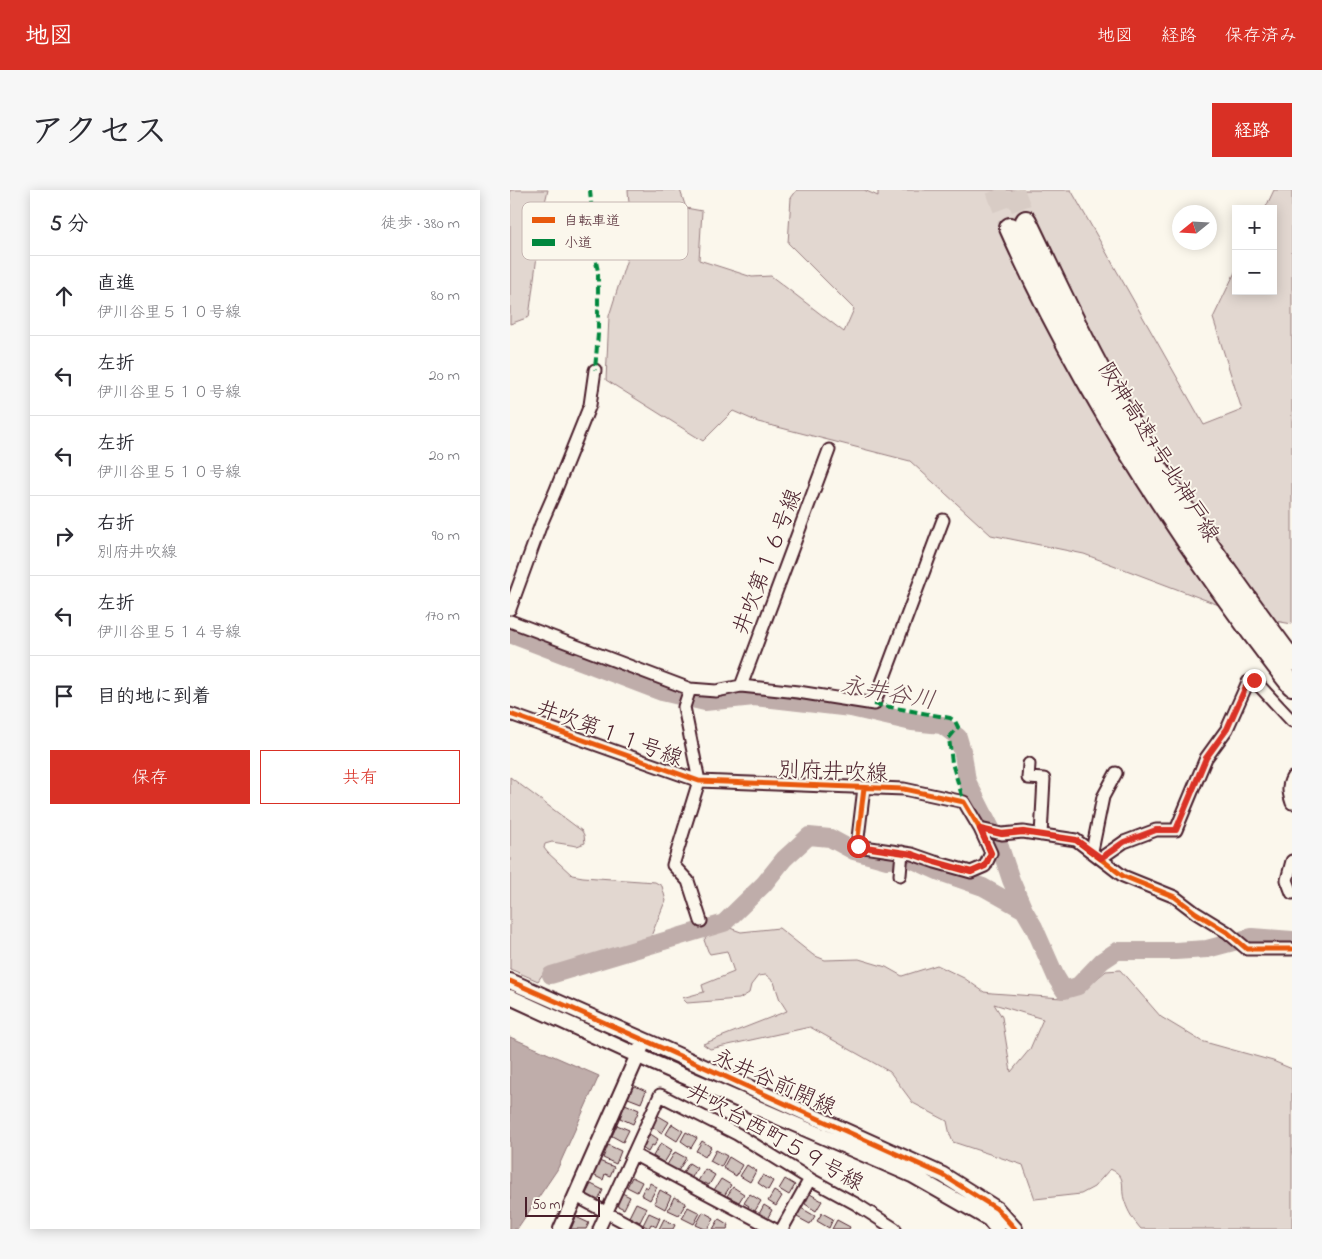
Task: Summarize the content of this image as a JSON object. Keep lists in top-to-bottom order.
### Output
{
  "streets": {
    "highway": ["阪神高速7号北神戸線"],
    "street": [
      "井吹第１６号線",
      "井吹第１１号線",
      "別府井吹線",
      "永井谷前開線",
      "井吹台西町５９号線"
    ]
  },
  "crossings": [
    ["井吹第１１号線", "別府井吹線"]
  ],
  "water": ["永井谷川"],
  "legend": ["自転車道", "小道"],
  "scale_bar": "50 m",
  "north": "left",
  "page": {
    "header": "地図",
    "nav": ["地図", "経路", "保存済み"],
    "title": "アクセス",
    "buttons": [
      "経路",
      ["保存", "共有"]
    ],
    "heading": ["5 分", "徒歩 · 380 m"],
    "map_buttons": ["+", "−"],
    "list": [
      ["直進", "伊川谷里５１０号線", "80 m"],
      ["左折", "伊川谷里５１０号線", "20 m"],
      ["左折", "伊川谷里５１０号線", "20 m"],
      ["右折", "別府井吹線", "90 m"],
      ["左折", "伊川谷里５１４号線", "170 m"],
      "目的地に到着"
    ],
    "scale": "50 m"
  }
}
